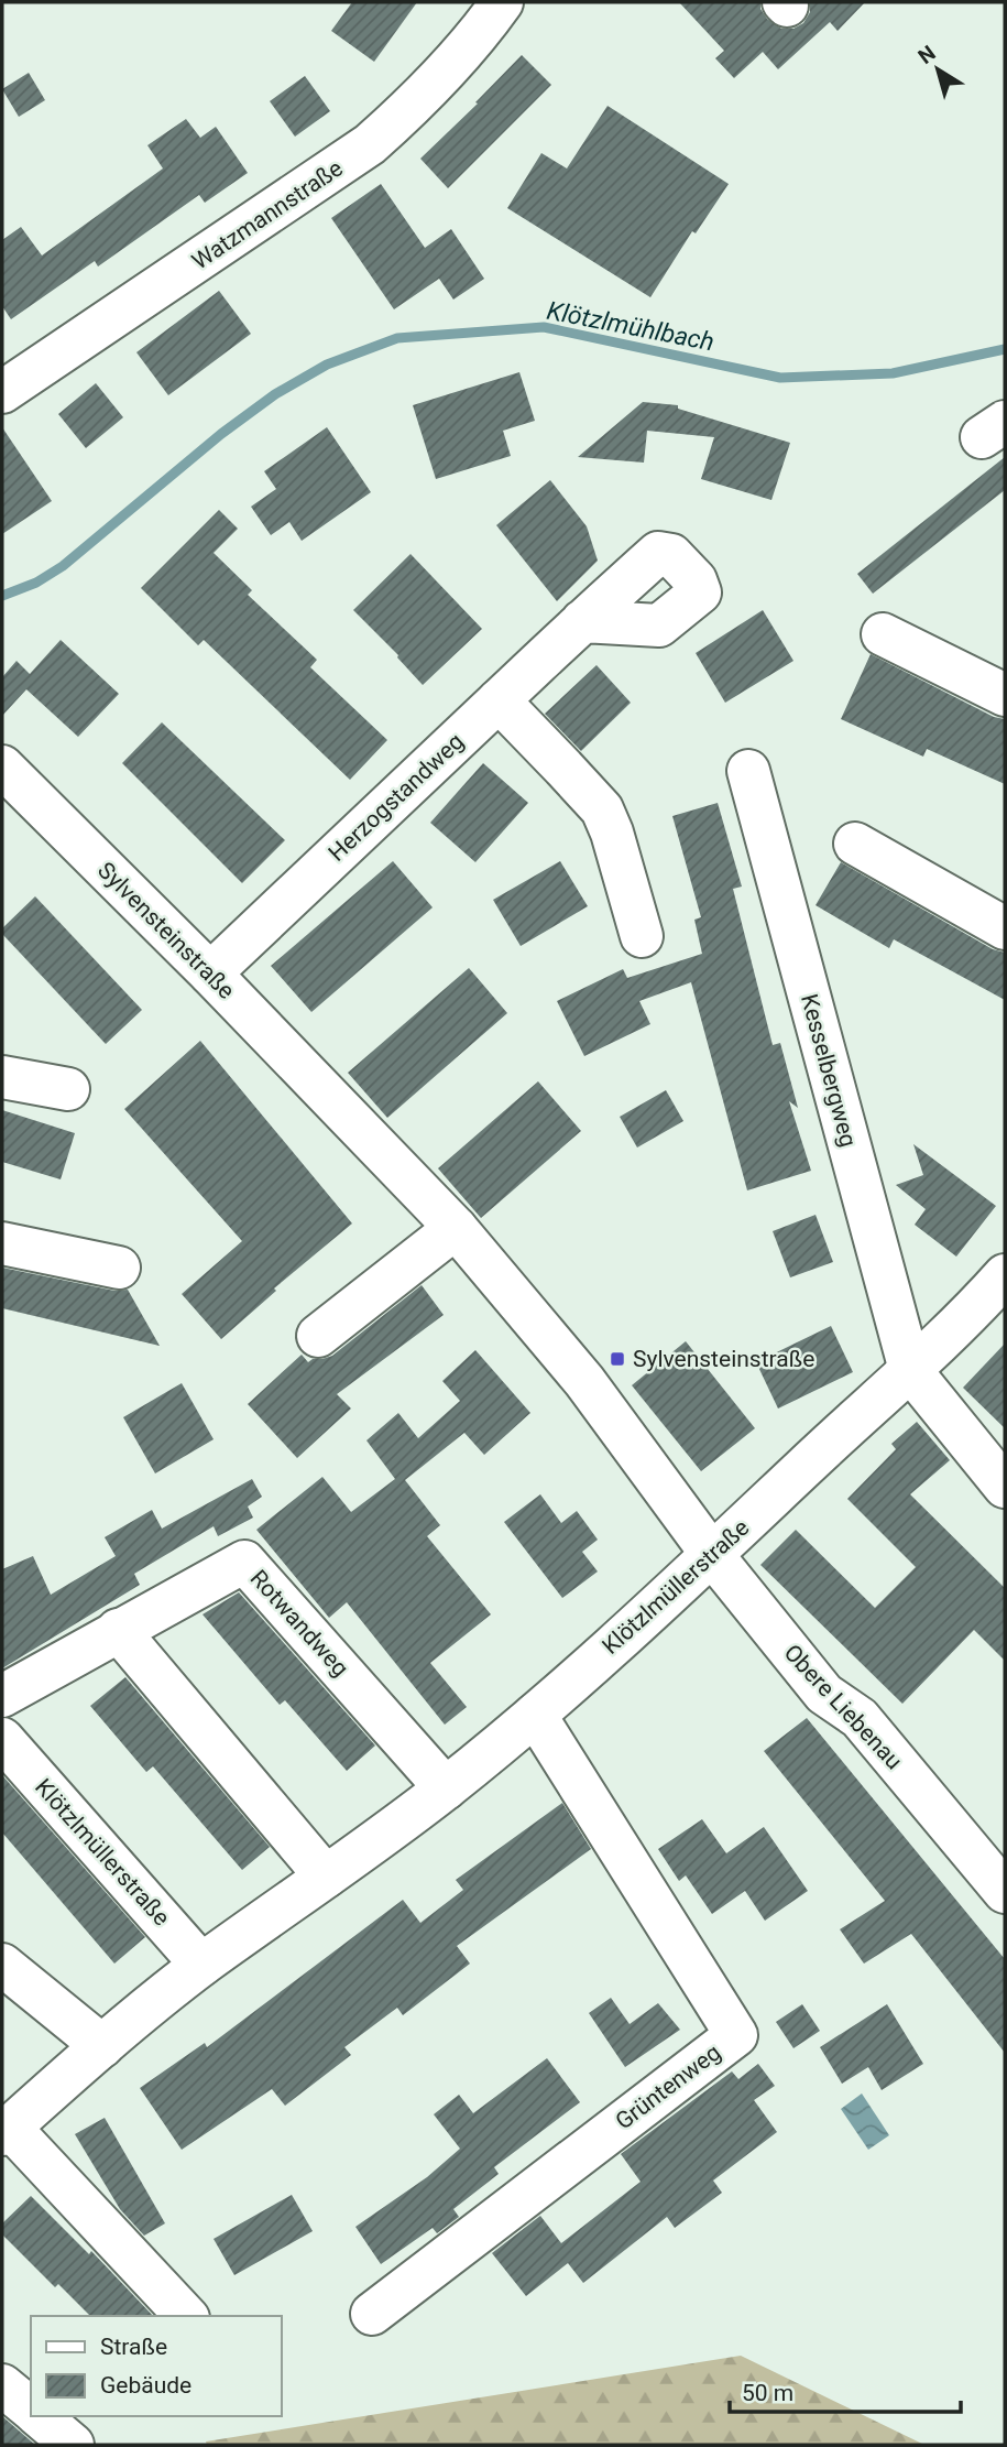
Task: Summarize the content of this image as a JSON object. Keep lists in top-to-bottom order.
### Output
{
  "streets": {
    "street": [
      "Watzmannstraße",
      "Herzogstandweg",
      "Sylvensteinstraße",
      "Kesselbergweg",
      "Klötzlmüllerstraße",
      "Rotwandweg",
      "Obere Liebenau",
      "Grüntenweg"
    ]
  },
  "crossings": [
    ["Herzogstandweg", "Sylvensteinstraße"],
    ["Sylvensteinstraße", "Klötzlmüllerstraße"],
    ["Sylvensteinstraße", "Obere Liebenau"],
    ["Kesselbergweg", "Klötzlmüllerstraße"],
    ["Klötzlmüllerstraße", "Rotwandweg"],
    ["Klötzlmüllerstraße", "Obere Liebenau"],
    ["Klötzlmüllerstraße", "Grüntenweg"]
  ],
  "water": ["Klötzlmühlbach"],
  "places": {
    "transit": ["Sylvensteinstraße"]
  },
  "legend": ["Straße", "Gebäude"],
  "scale_bar": "50 m",
  "north": "top left"
}
